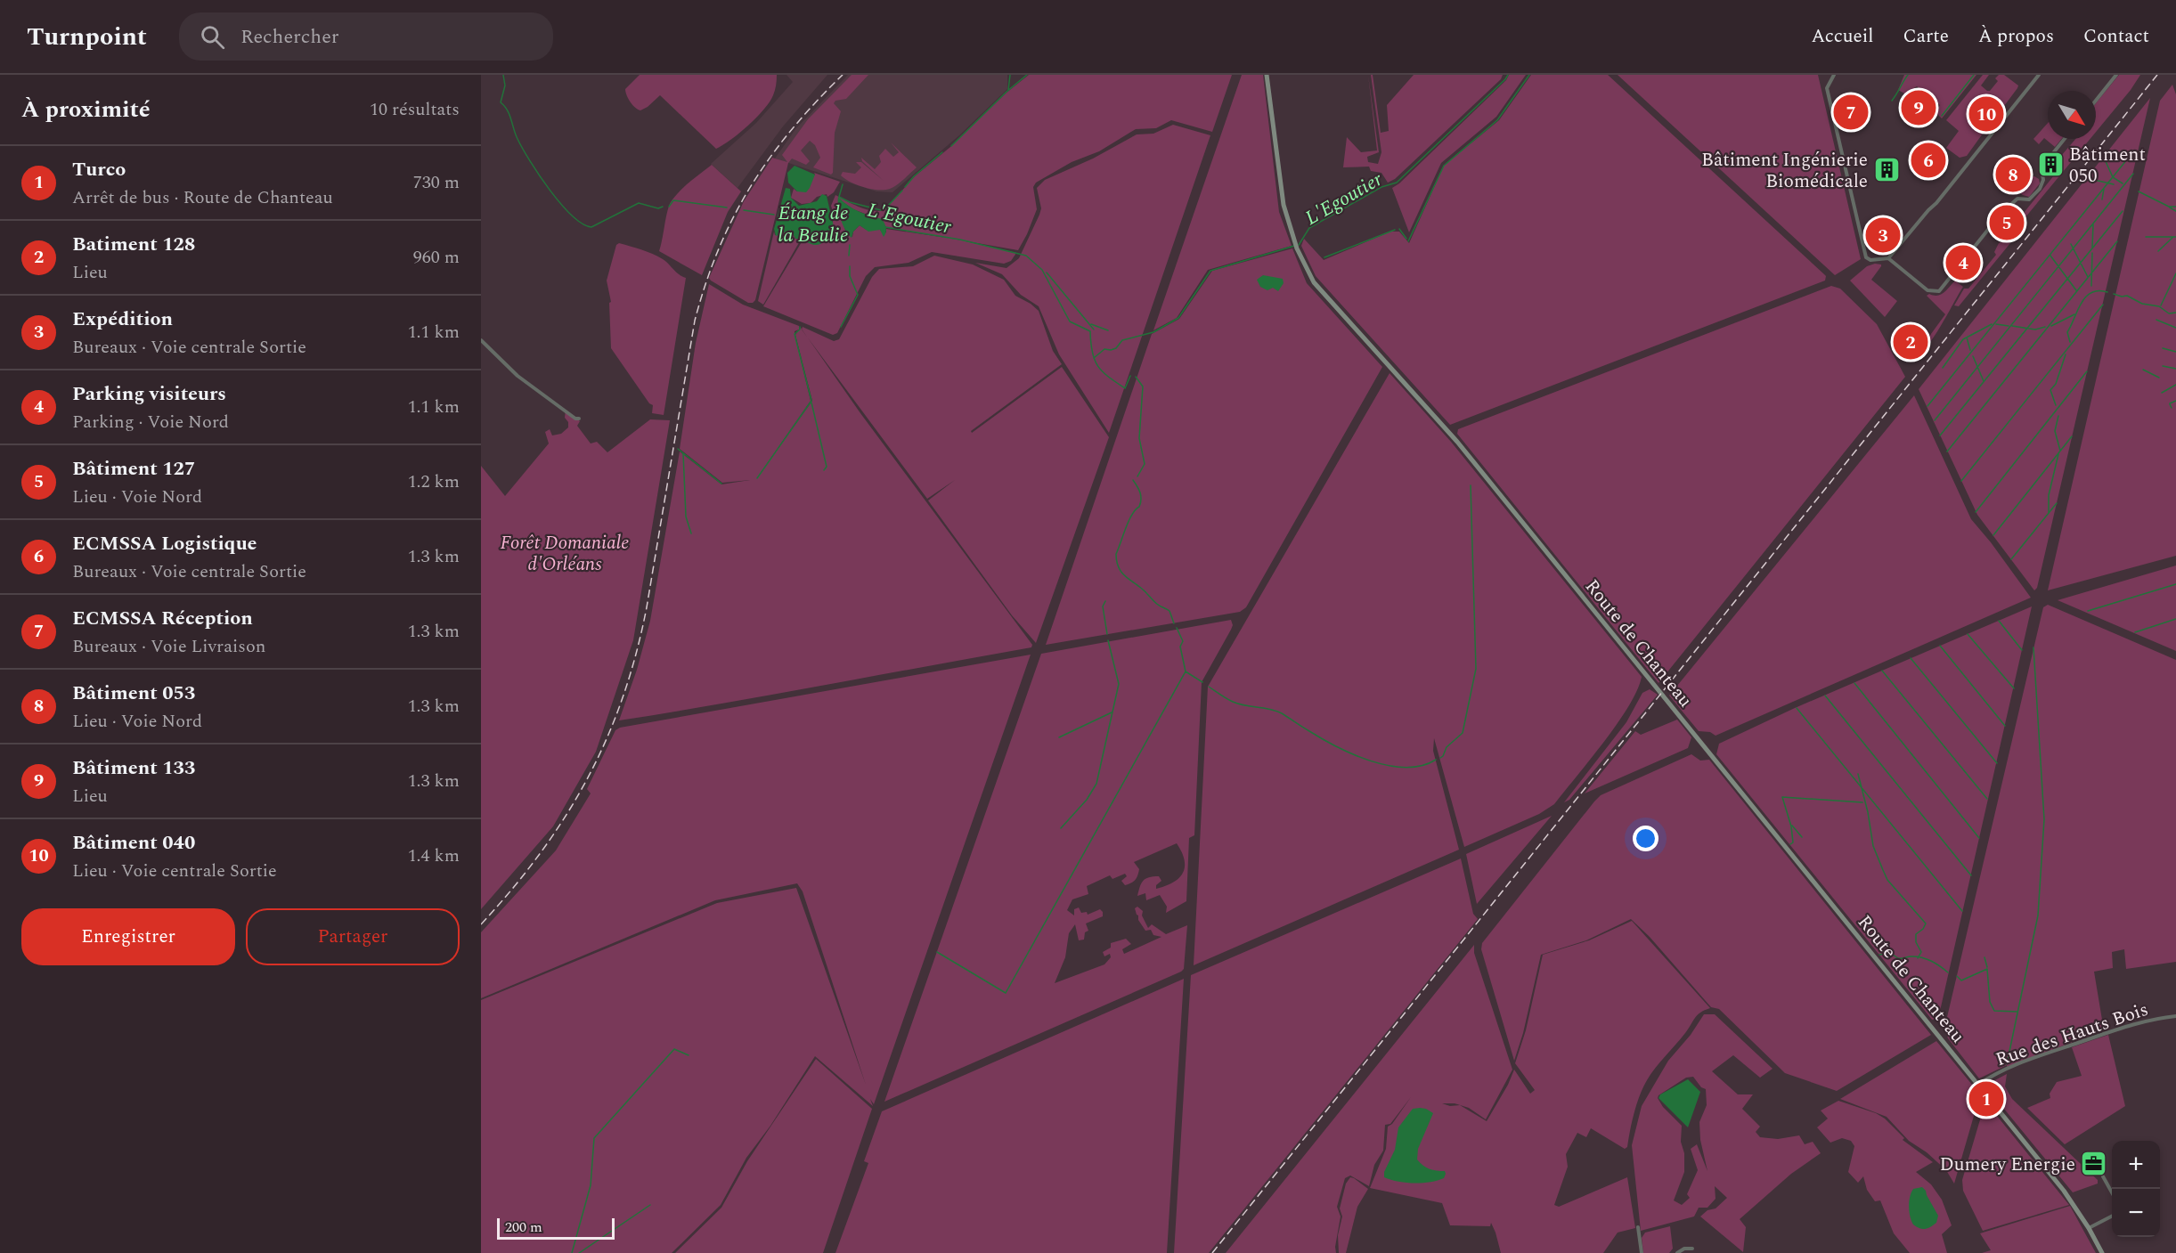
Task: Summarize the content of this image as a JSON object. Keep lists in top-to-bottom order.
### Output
{
  "streets": {
    "main road": ["Route de Chanteau"],
    "street": ["Rue des Hauts Bois"]
  },
  "crossings": [
    ["Route de Chanteau", "Rue des Hauts Bois"]
  ],
  "water": ["L'Egoutier", "Étang de la Beulie"],
  "parks": ["Forêt Domaniale d'Orléans"],
  "places": {
    "building": ["Bâtiment 050", "Bâtiment Ingénierie Biomédicale"],
    "office": ["Dumery Energie"]
  },
  "scale_bar": "200 m",
  "north": "bottom right",
  "page": {
    "header": "Turnpoint",
    "search": "Rechercher",
    "nav": [
      "Accueil",
      "Carte",
      "À propos",
      "Contact"
    ],
    "heading": ["À proximité", "10 résultats"],
    "pins": [
      "9",
      "7",
      "10",
      "6",
      "8",
      "5",
      "3",
      "4",
      "2",
      "1"
    ],
    "list": [
      {
        "mark": "1",
        "name": "Turco",
        "note": "Arrêt de bus · Route de Chanteau",
        "value": "730 m"
      },
      {
        "mark": "2",
        "name": "Batiment 128",
        "note": "Lieu",
        "value": "960 m"
      },
      {
        "mark": "3",
        "name": "Expédition",
        "note": "Bureaux · Voie centrale Sortie",
        "value": "1.1 km"
      },
      {
        "mark": "4",
        "name": "Parking visiteurs",
        "note": "Parking · Voie Nord",
        "value": "1.1 km"
      },
      {
        "mark": "5",
        "name": "Bâtiment 127",
        "note": "Lieu · Voie Nord",
        "value": "1.2 km"
      },
      {
        "mark": "6",
        "name": "ECMSSA Logistique",
        "note": "Bureaux · Voie centrale Sortie",
        "value": "1.3 km"
      },
      {
        "mark": "7",
        "name": "ECMSSA Réception",
        "note": "Bureaux · Voie Livraison",
        "value": "1.3 km"
      },
      {
        "mark": "8",
        "name": "Bâtiment 053",
        "note": "Lieu · Voie Nord",
        "value": "1.3 km"
      },
      {
        "mark": "9",
        "name": "Bâtiment 133",
        "note": "Lieu",
        "value": "1.3 km"
      },
      {
        "mark": "10",
        "name": "Bâtiment 040",
        "note": "Lieu · Voie centrale Sortie",
        "value": "1.4 km"
      }
    ],
    "buttons": ["Enregistrer", "Partager"],
    "map_buttons": ["+", "−"],
    "scale": "200 m"
  }
}
